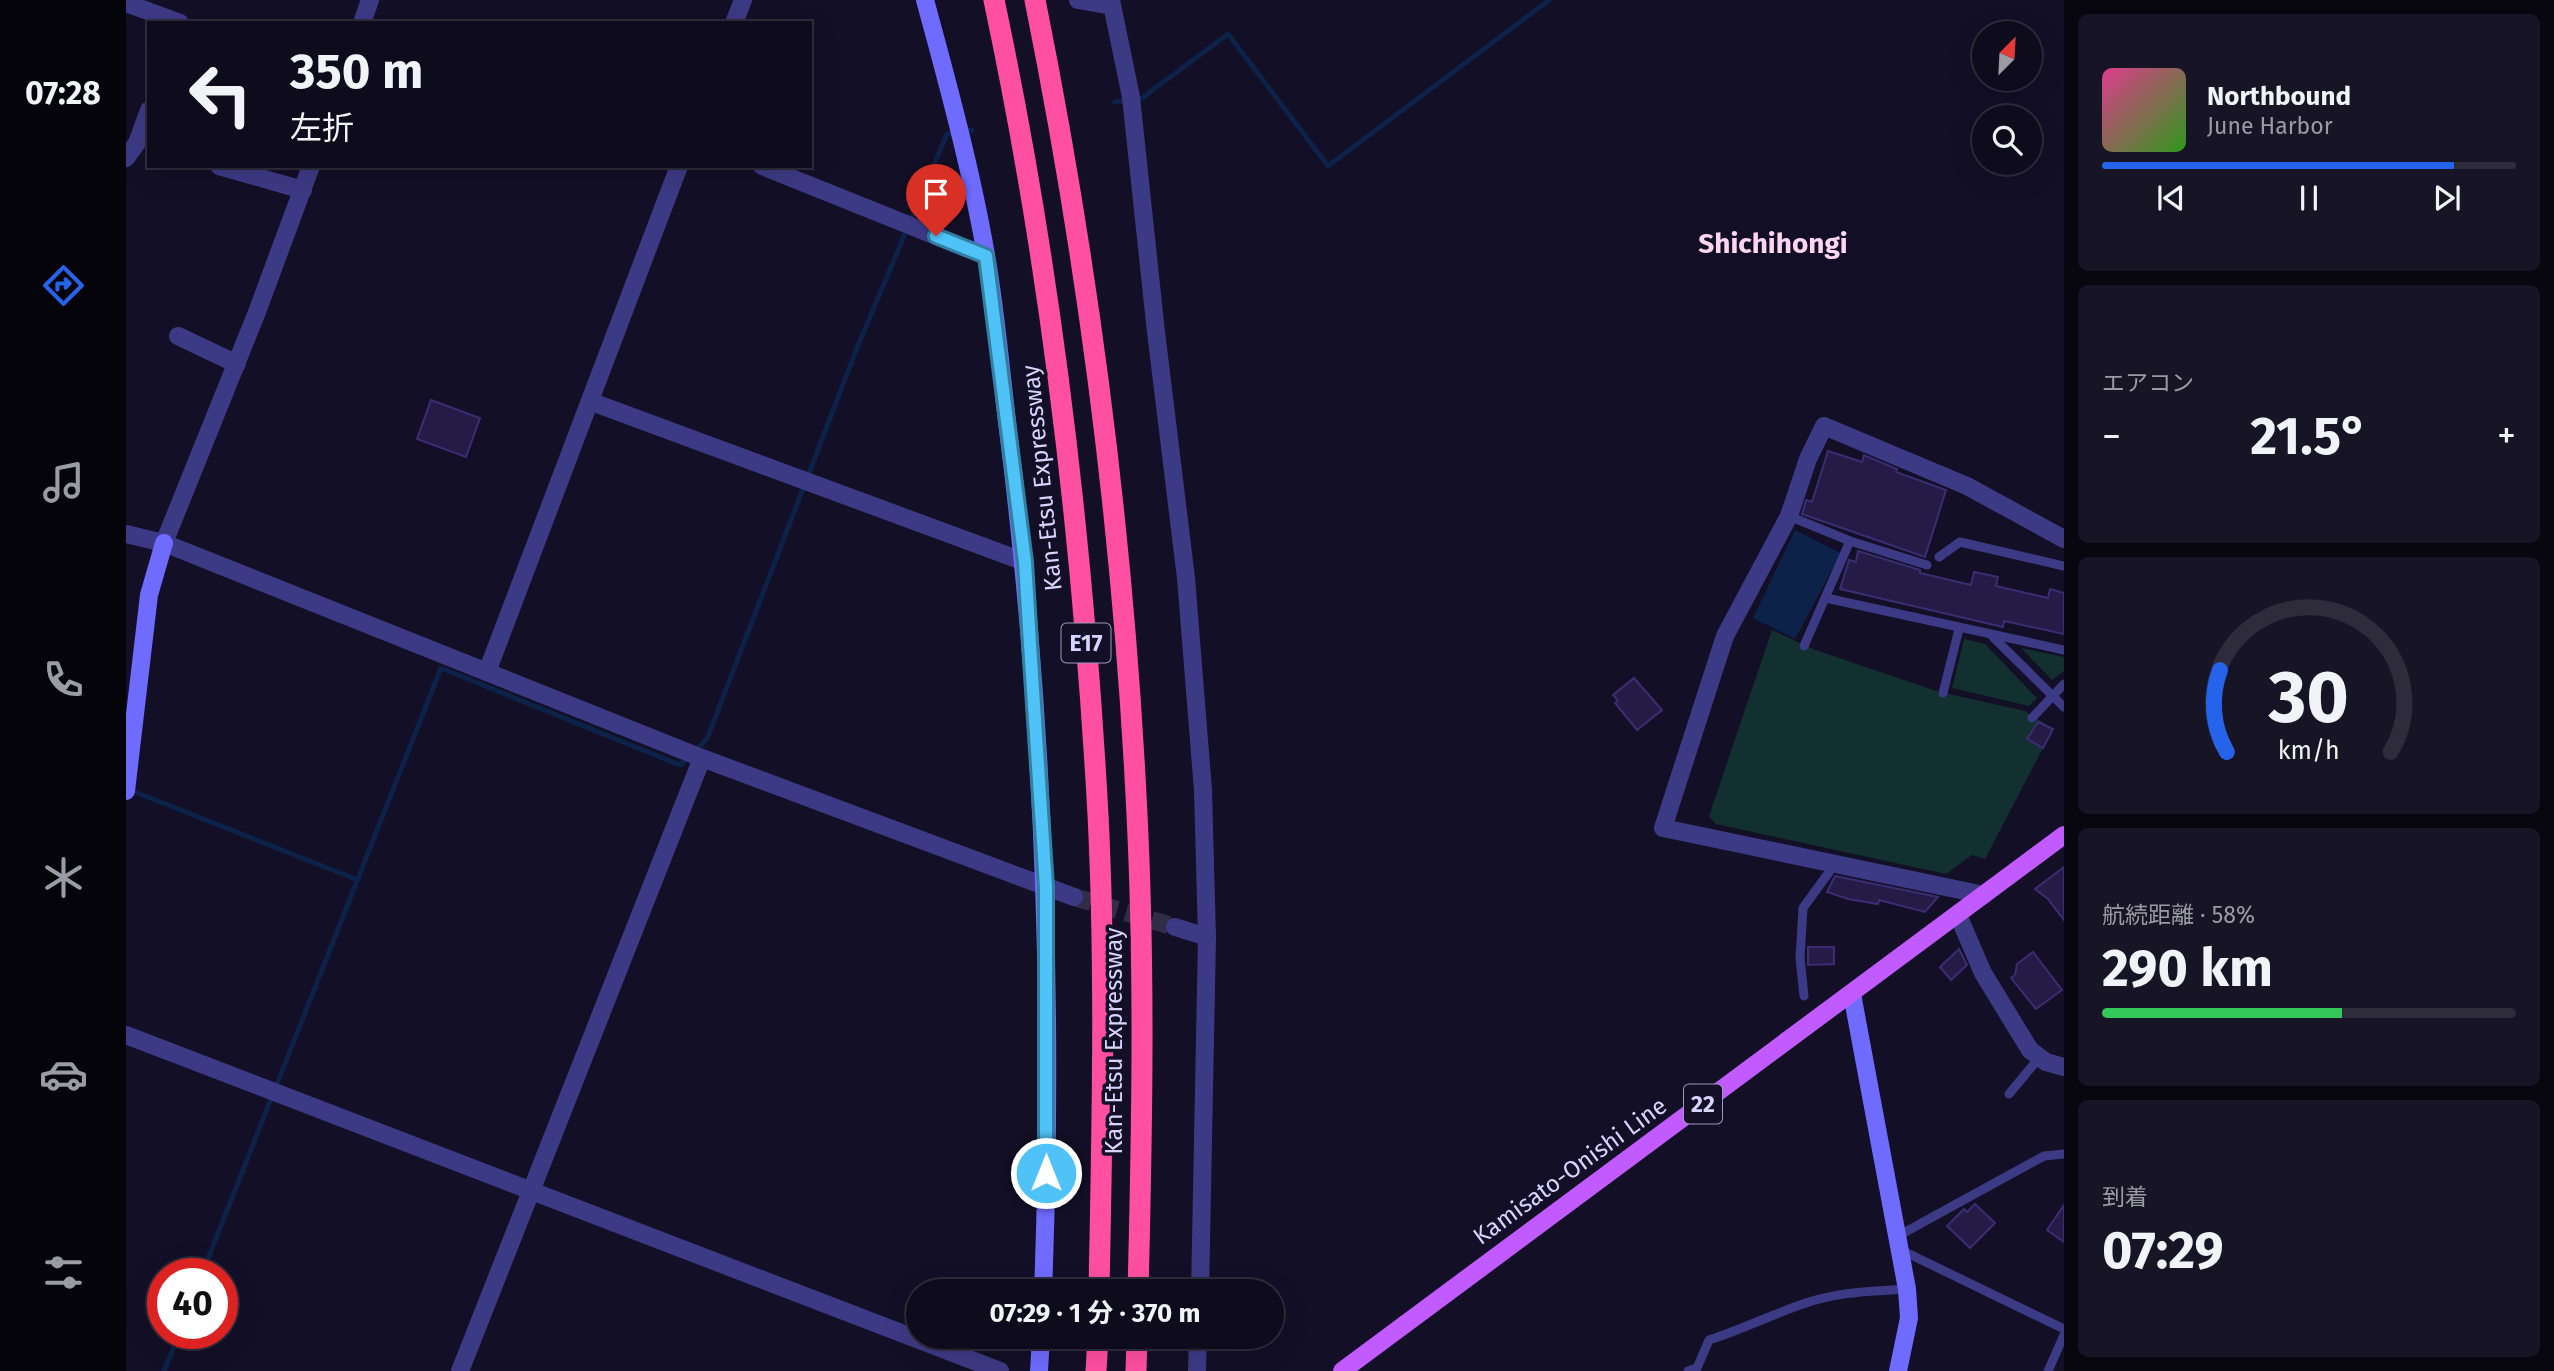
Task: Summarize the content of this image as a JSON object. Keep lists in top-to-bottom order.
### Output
{
  "streets": {
    "highway": ["Kan-Etsu Expressway", "E17"],
    "main road": ["22", "Kamisato-Onishi Line"]
  },
  "districts": ["Shichihongi"],
  "north": "top right",
  "page": {
    "tabs": "07:28",
    "turn": ["350 m", "左折"],
    "song": ["Northbound", "June Harbor"],
    "tile": [
      "エアコン",
      ["航続距離 · 58%", "290 km"],
      ["到着", "07:29"]
    ],
    "heat": ["−", "21.5°", "+"],
    "limit": "40",
    "trip": "07:29 · 1 分 · 370 m",
    "gauge": ["30", "km/h"]
  }
}
